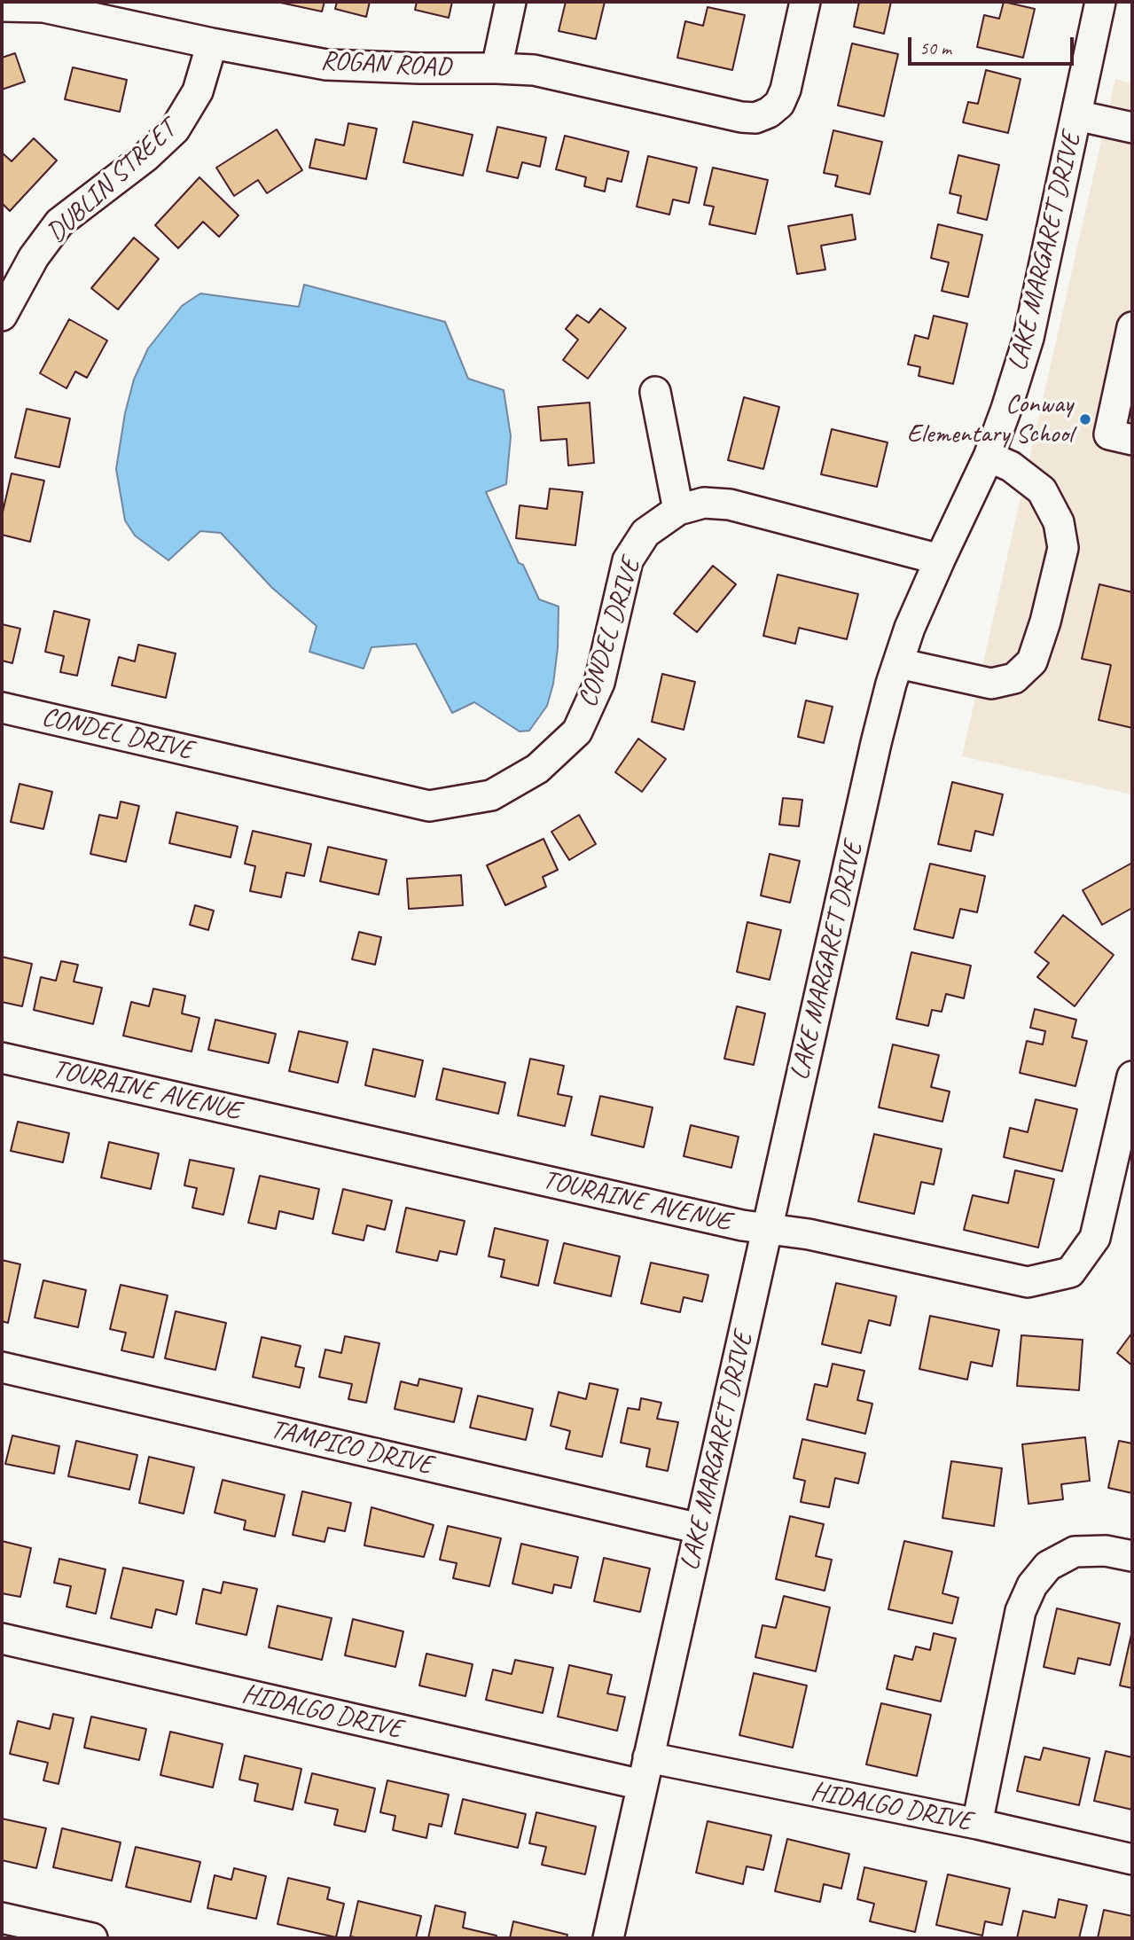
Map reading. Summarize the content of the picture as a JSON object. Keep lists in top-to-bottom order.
{
  "streets": {
    "street": [
      "ROGAN ROAD",
      "DUBLIN STREET",
      "LAKE MARGARET DRIVE",
      "CONDEL DRIVE",
      "TOURAINE AVENUE",
      "TAMPICO DRIVE",
      "HIDALGO DRIVE"
    ]
  },
  "crossings": [
    ["ROGAN ROAD", "DUBLIN STREET"],
    ["LAKE MARGARET DRIVE", "CONDEL DRIVE"],
    ["LAKE MARGARET DRIVE", "TOURAINE AVENUE"],
    ["LAKE MARGARET DRIVE", "TAMPICO DRIVE"],
    ["LAKE MARGARET DRIVE", "HIDALGO DRIVE"]
  ],
  "places": ["Conway Elementary School"],
  "scale_bar": "50 m"
}
